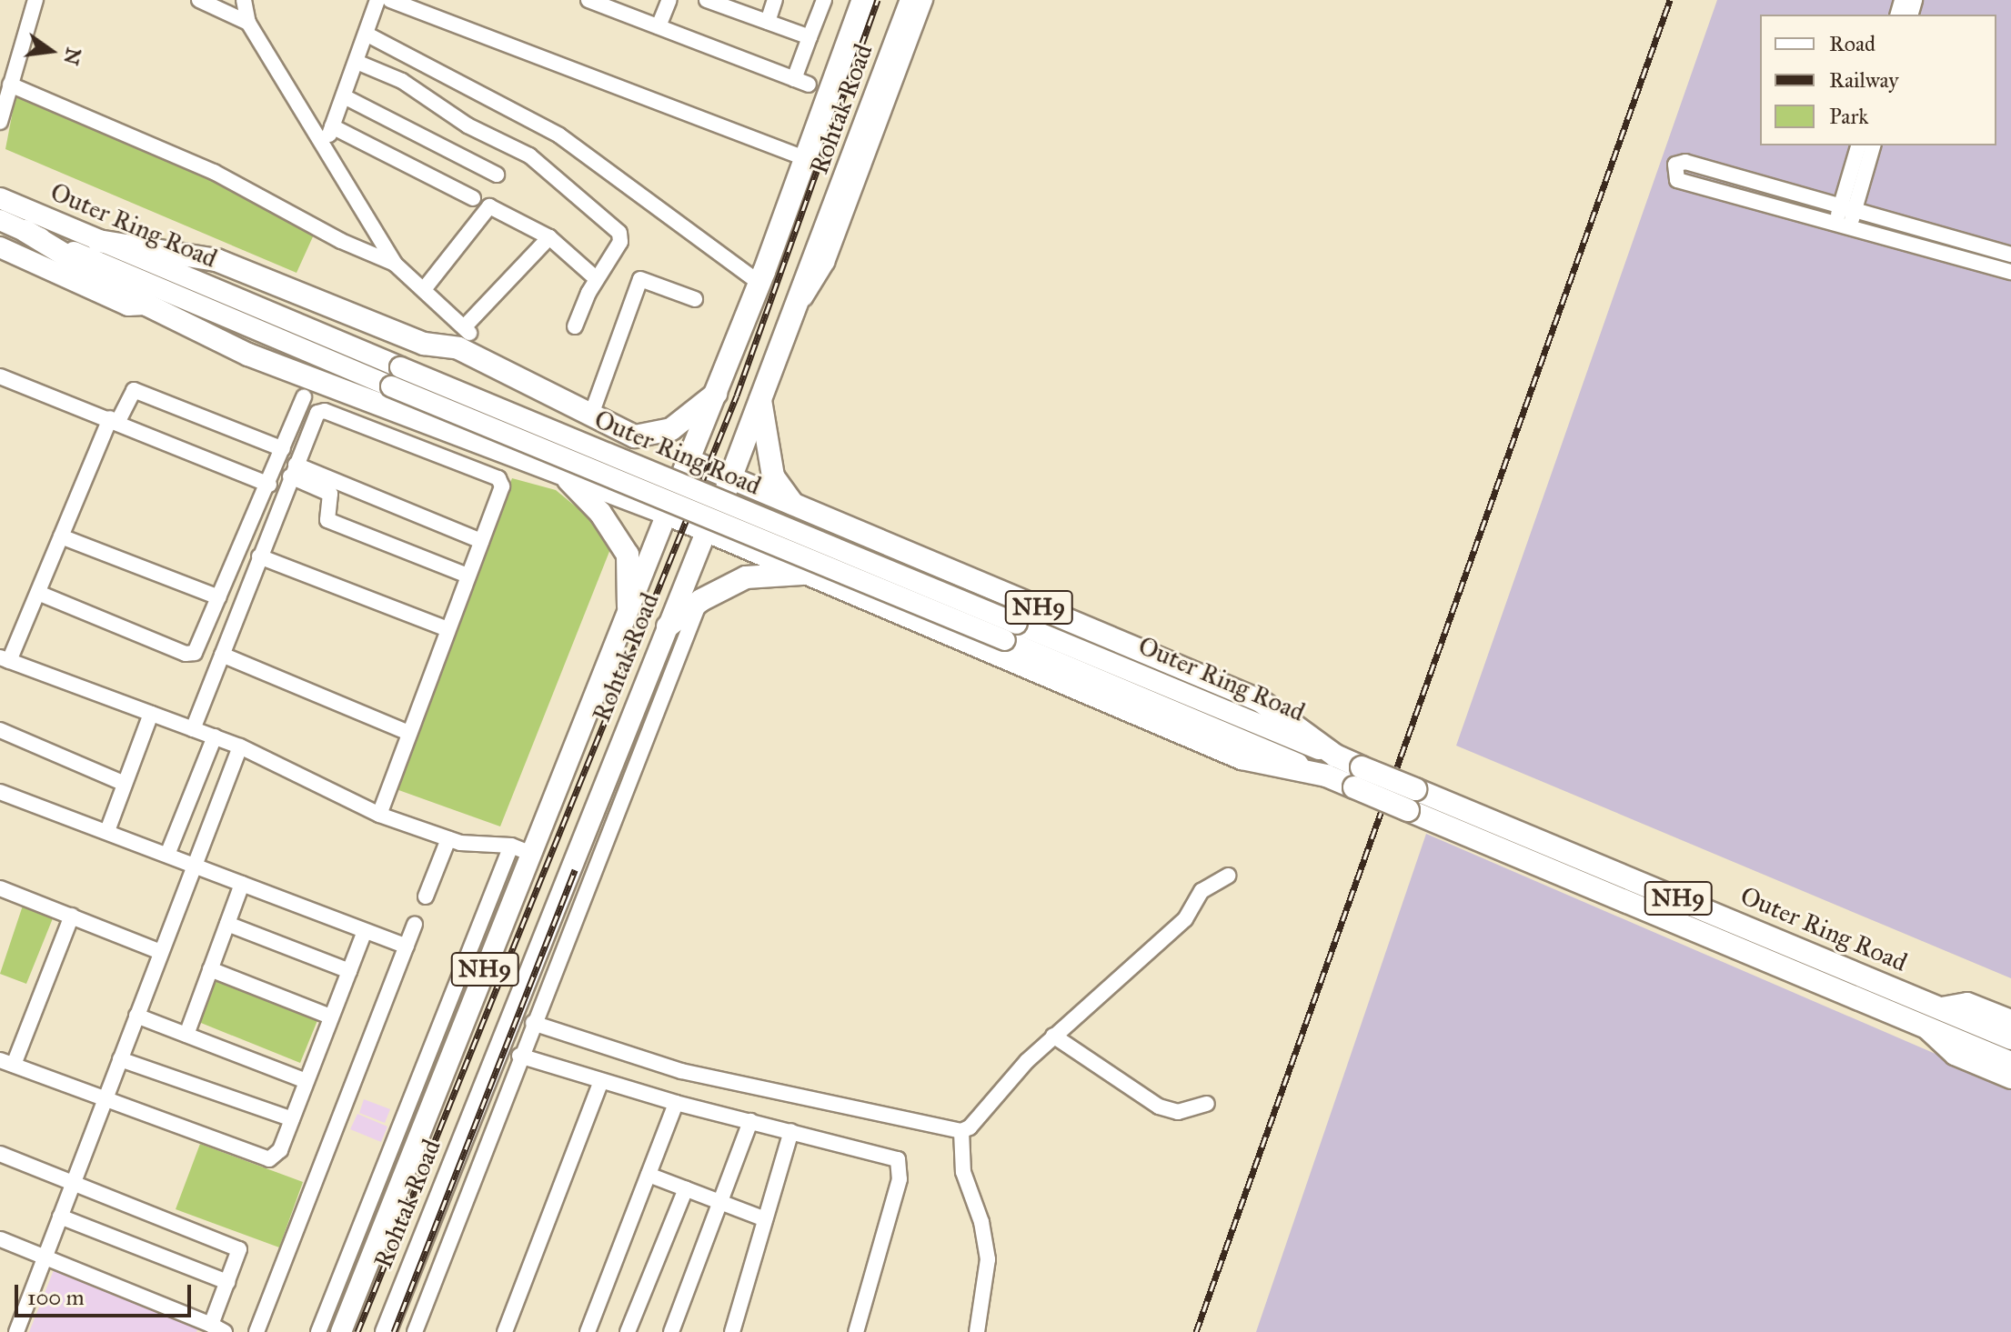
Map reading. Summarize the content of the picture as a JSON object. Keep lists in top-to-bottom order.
{
  "streets": {
    "highway": ["Rohtak Road", "Outer Ring Road", "NH9"]
  },
  "crossings": [
    ["Rohtak Road", "Outer Ring Road"],
    ["Outer Ring Road", "NH9"]
  ],
  "legend": ["Road", "Railway", "Park"],
  "scale_bar": "100 m",
  "north": "right"
}
